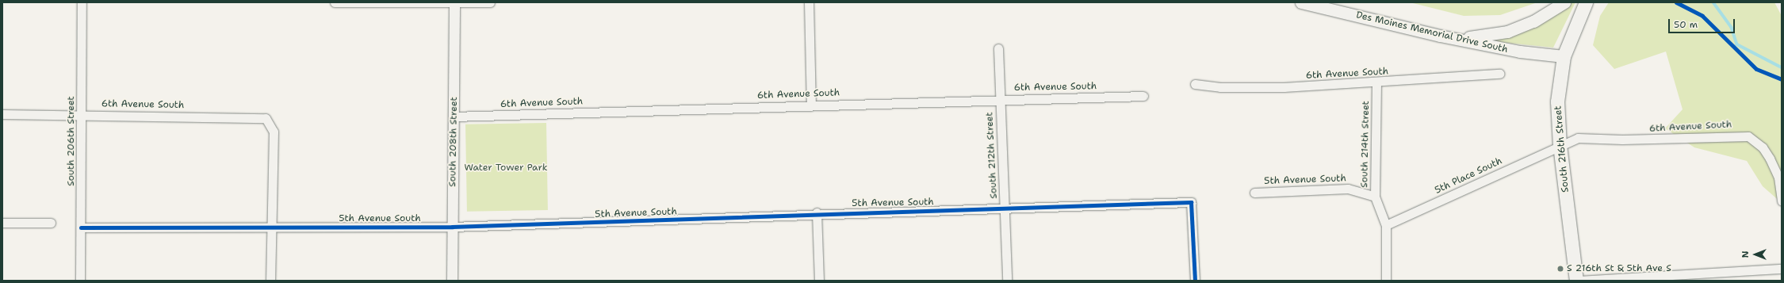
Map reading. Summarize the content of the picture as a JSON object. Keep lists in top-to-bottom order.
{
  "streets": {
    "main road": ["Des Moines Memorial Drive South", "South 216th Street"],
    "street": [
      "6th Avenue South",
      "South 206th Street",
      "South 208th Street",
      "South 214th Street",
      "South 212th Street",
      "5th Place South",
      "5th Avenue South"
    ]
  },
  "crossings": [
    ["Des Moines Memorial Drive South", "South 216th Street"],
    ["6th Avenue South", "South 206th Street"],
    ["6th Avenue South", "South 208th Street"],
    ["6th Avenue South", "South 214th Street"],
    ["6th Avenue South", "South 216th Street"],
    ["6th Avenue South", "South 212th Street"],
    ["6th Avenue South", "5th Place South"],
    ["6th Avenue South", "5th Avenue South"],
    ["South 206th Street", "5th Avenue South"],
    ["South 208th Street", "5th Avenue South"],
    ["South 214th Street", "5th Place South"],
    ["South 214th Street", "5th Avenue South"],
    ["South 216th Street", "5th Place South"],
    ["South 212th Street", "5th Avenue South"]
  ],
  "parks": ["Water Tower Park"],
  "places": ["S 216th St & 5th Ave S"],
  "scale_bar": "50 m",
  "north": "left"
}
